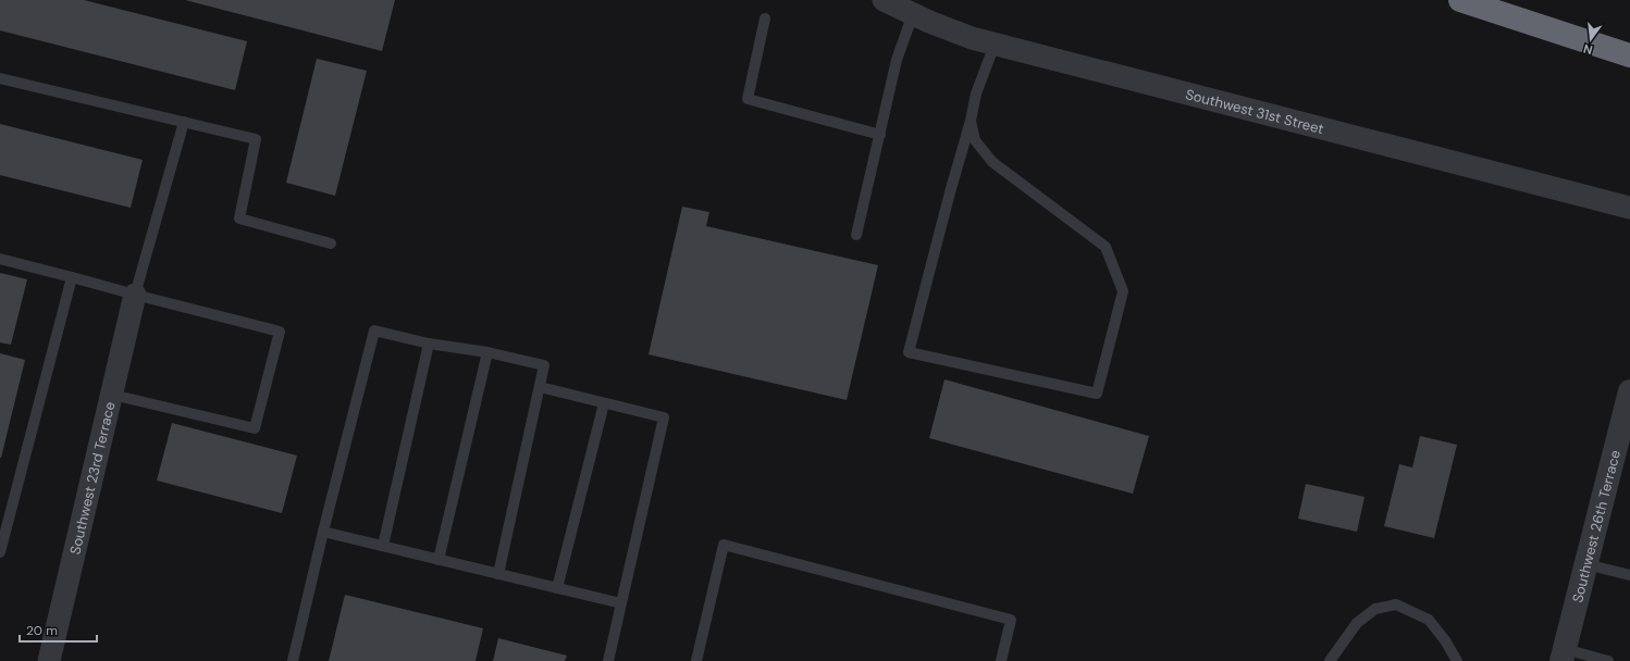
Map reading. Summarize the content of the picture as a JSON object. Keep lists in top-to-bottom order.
{
  "streets": {
    "street": ["Southwest 31st Street", "Southwest 23rd Terrace", "Southwest 26th Terrace"]
  },
  "scale_bar": "20 m",
  "north": "bottom"
}
